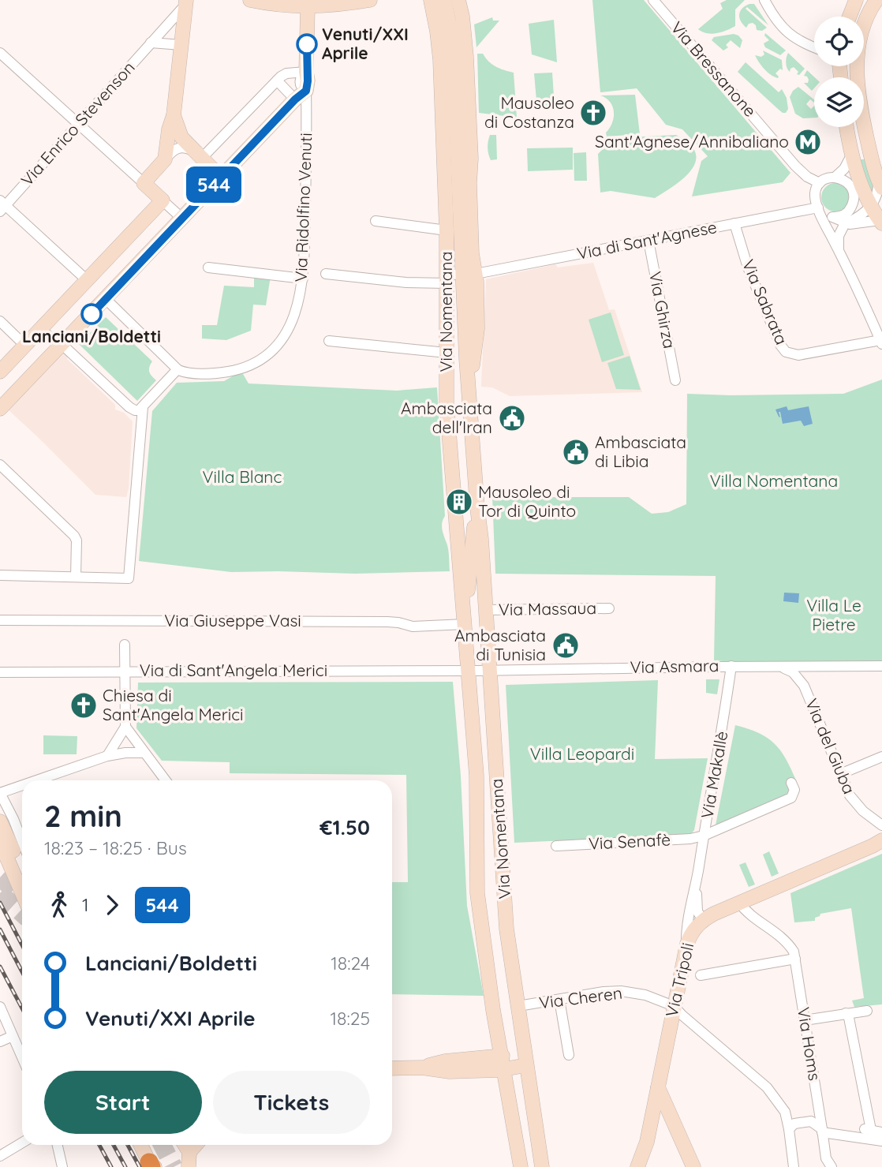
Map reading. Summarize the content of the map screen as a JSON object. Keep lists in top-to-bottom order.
{
  "streets": {
    "street": [
      "Via Bressanone",
      "Via Enrico Stevenson",
      "Via Ridolfino Venuti",
      "Via di Sant'Agnese",
      "Via Sabrata",
      "Via Ghirza",
      "Via Nomentana",
      "Via Massaua",
      "Via Giuseppe Vasi",
      "Via Asmara",
      "Via di Sant'Angela Merici",
      "Via del Giuba",
      "Via Makallè",
      "Via Senafè",
      "Via Tripoli",
      "Via Cheren",
      "Via Homs"
    ]
  },
  "crossings": [
    ["Via Bressanone", "Via di Sant'Agnese"],
    ["Via di Sant'Agnese", "Via Sabrata"],
    ["Via di Sant'Agnese", "Via Ghirza"],
    ["Via di Sant'Agnese", "Via Nomentana"],
    ["Via Nomentana", "Via Massaua"],
    ["Via Nomentana", "Via Giuseppe Vasi"],
    ["Via Nomentana", "Via Asmara"],
    ["Via Nomentana", "Via di Sant'Angela Merici"],
    ["Via Nomentana", "Via Cheren"],
    ["Via Asmara", "Via di Sant'Angela Merici"],
    ["Via Asmara", "Via del Giuba"],
    ["Via Asmara", "Via Makallè"],
    ["Via Makallè", "Via Senafè"],
    ["Via Makallè", "Via Tripoli"],
    ["Via Tripoli", "Via Cheren"]
  ],
  "parks": [
    "Villa Blanc",
    "Villa Nomentana",
    "Villa Le Pietre",
    "Villa Leopardi"
  ],
  "places": {
    "other": ["Venuti/XXI Aprile", "Lanciani/Boldetti"],
    "church": ["Mausoleo di Costanza", "Chiesa di Sant'Angela Merici"],
    "metro station": ["Sant'Agnese/Annibaliano"],
    "public building": ["Ambasciata dell'Iran", "Ambasciata di Libia", "Ambasciata di Tunisia"],
    "building": ["Mausoleo di Tor di Quinto"]
  },
  "lines": ["bus line 544"],
  "page": {
    "on_map": "544",
    "heading": ["2 min", "18:23 – 18:25 · Bus", "€1.50"],
    "legs": ["1", "544"],
    "list": [
      {
        "name": "Lanciani/Boldetti",
        "value": "18:24"
      },
      {
        "name": "Venuti/XXI Aprile",
        "value": "18:25"
      }
    ],
    "buttons": ["Start", "Tickets"]
  }
}
